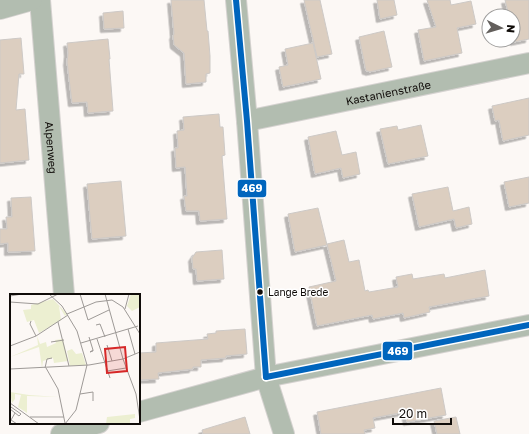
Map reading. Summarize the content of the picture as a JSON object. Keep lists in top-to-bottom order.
{
  "streets": {
    "street": ["Kastanienstraße", "Alpenweg"]
  },
  "places": ["Lange Brede"],
  "lines": ["transit line 469"],
  "scale_bar": "20 m",
  "north": "right"
}
